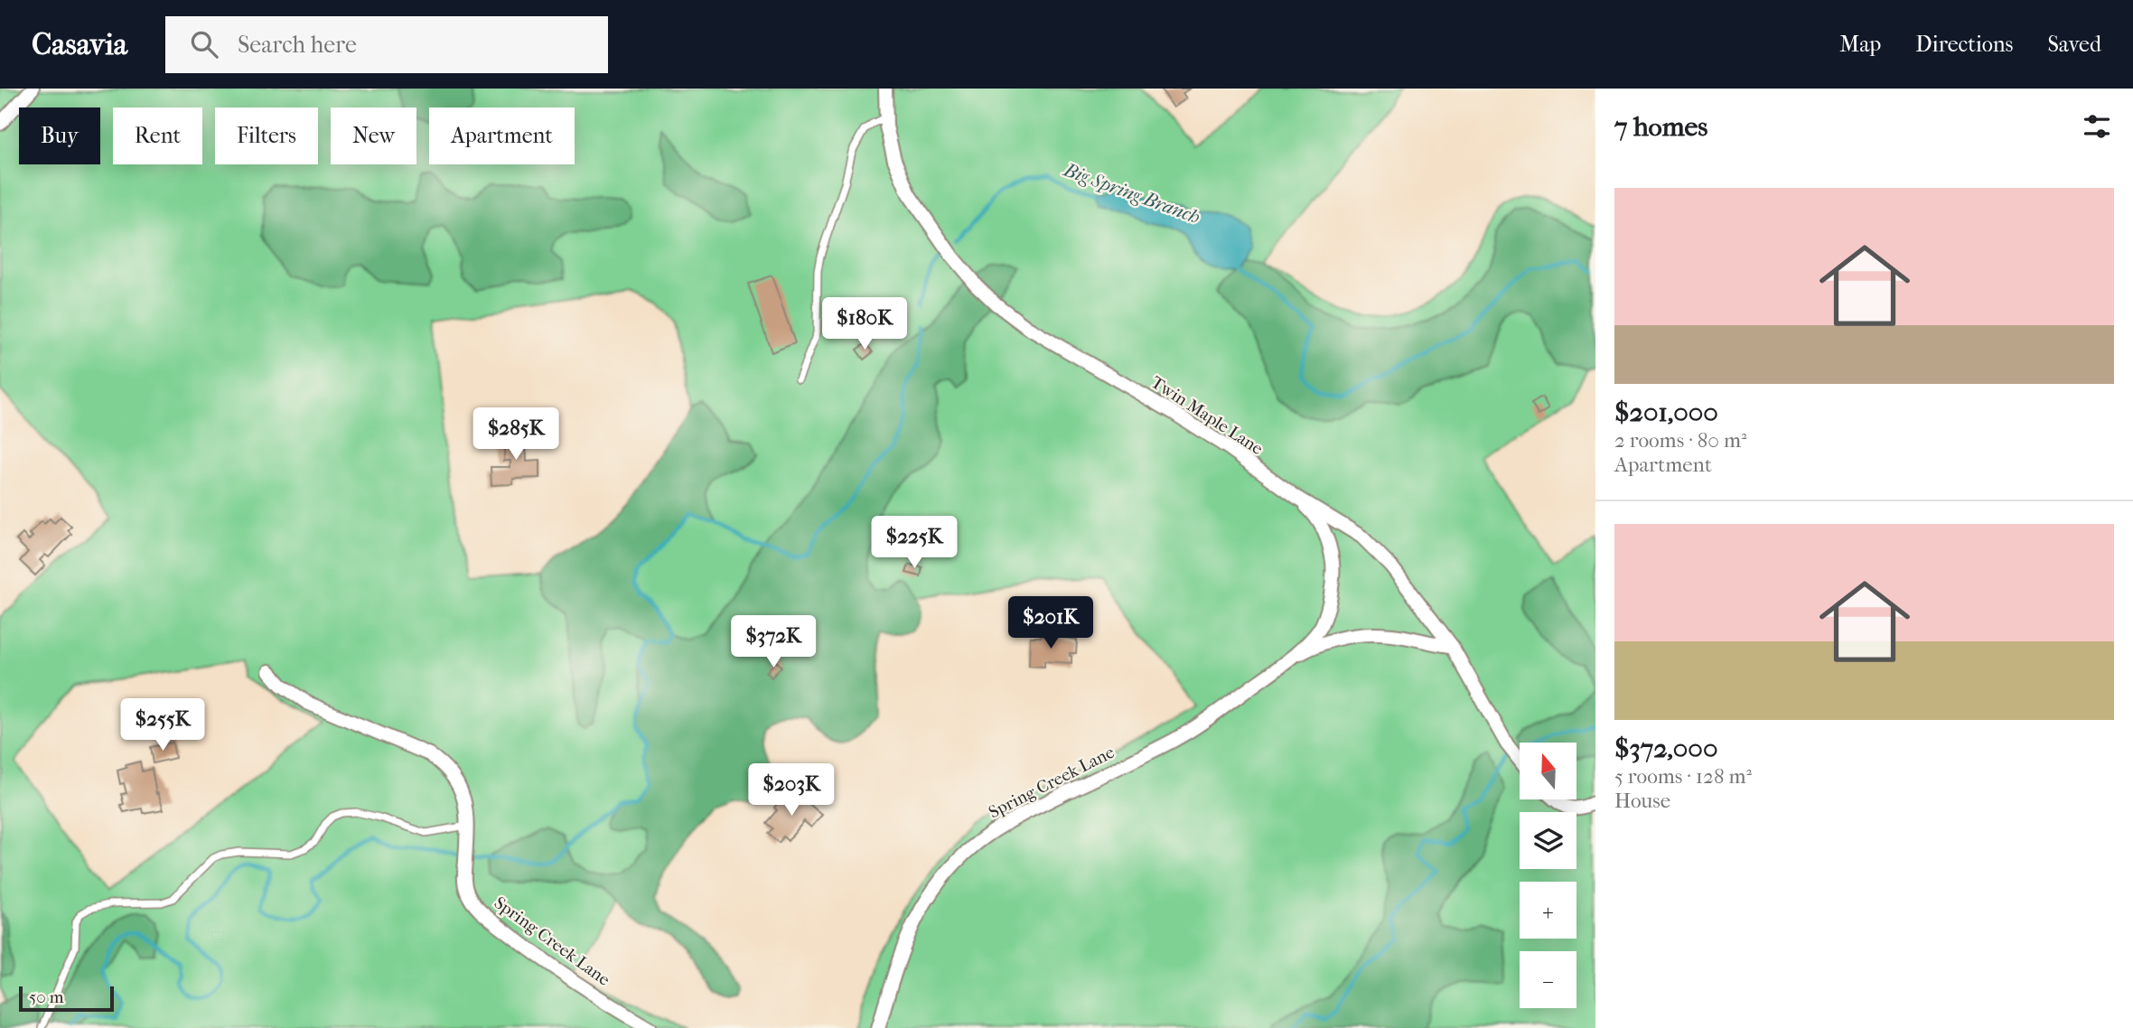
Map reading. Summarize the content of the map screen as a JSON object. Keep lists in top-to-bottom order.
{
  "streets": {
    "street": ["Twin Maple Lane", "Spring Creek Lane"]
  },
  "crossings": [
    ["Twin Maple Lane", "Spring Creek Lane"]
  ],
  "water": ["Big Spring Branch"],
  "scale_bar": "50 m",
  "north": "top",
  "page": {
    "header": "Casavia",
    "search": "Search here",
    "nav": ["Map", "Directions", "Saved"],
    "heading": "7 homes",
    "chip": [
      "Buy",
      "Rent",
      "Filters",
      "New",
      "Apartment"
    ],
    "list": [
      {
        "name": "$201,000",
        "note": "2 rooms · 80 m² · Apartment"
      },
      {
        "name": "$372,000",
        "note": "5 rooms · 128 m² · House"
      }
    ],
    "price": [
      "$180K",
      "$285K",
      "$225K",
      "$201K",
      "$372K",
      "$255K",
      "$203K"
    ],
    "map_buttons": ["+", "−"],
    "scale": "50 m"
  }
}
